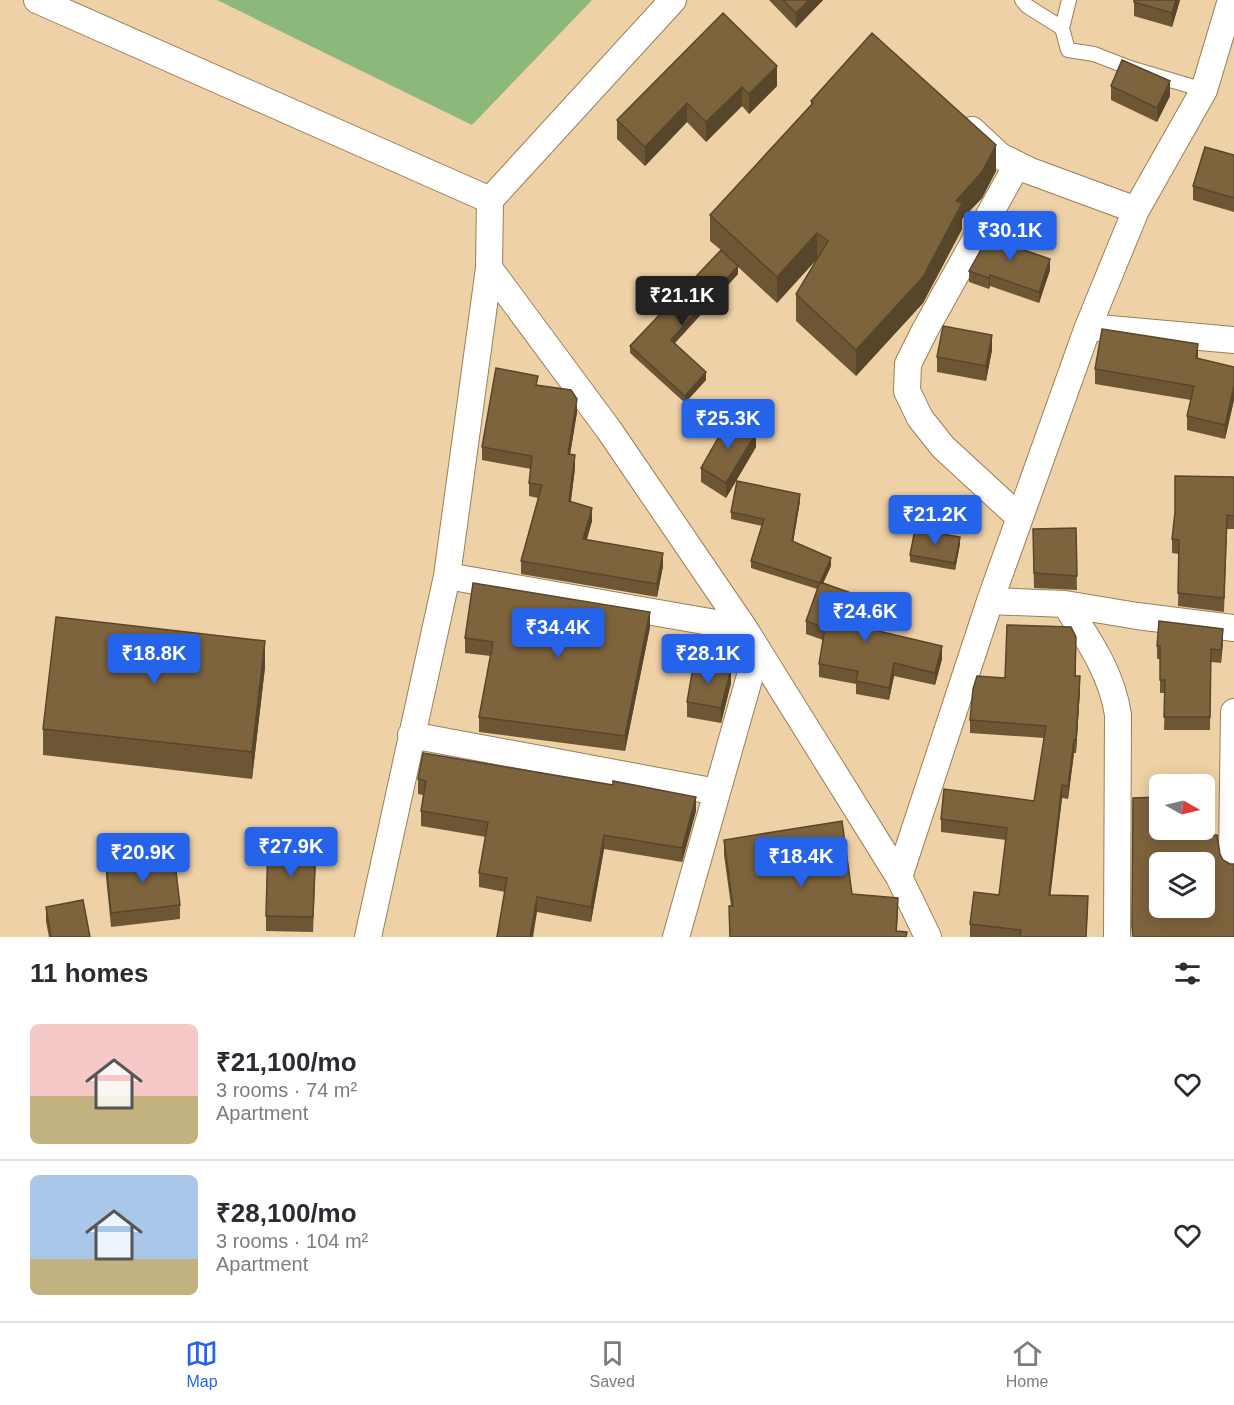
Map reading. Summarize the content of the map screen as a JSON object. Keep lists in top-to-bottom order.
{
  "north": "right",
  "page": {
    "price": [
      "₹30.1K",
      "₹21.1K",
      "₹25.3K",
      "₹21.2K",
      "₹24.6K",
      "₹34.4K",
      "₹18.8K",
      "₹28.1K",
      "₹27.9K",
      "₹20.9K",
      "₹18.4K"
    ],
    "heading": "11 homes",
    "list": [
      {
        "name": "₹21,100/mo",
        "note": "3 rooms · 74 m² · Apartment"
      },
      {
        "name": "₹28,100/mo",
        "note": "3 rooms · 104 m² · Apartment"
      }
    ],
    "tabs": ["Map", "Saved", "Home"]
  }
}
